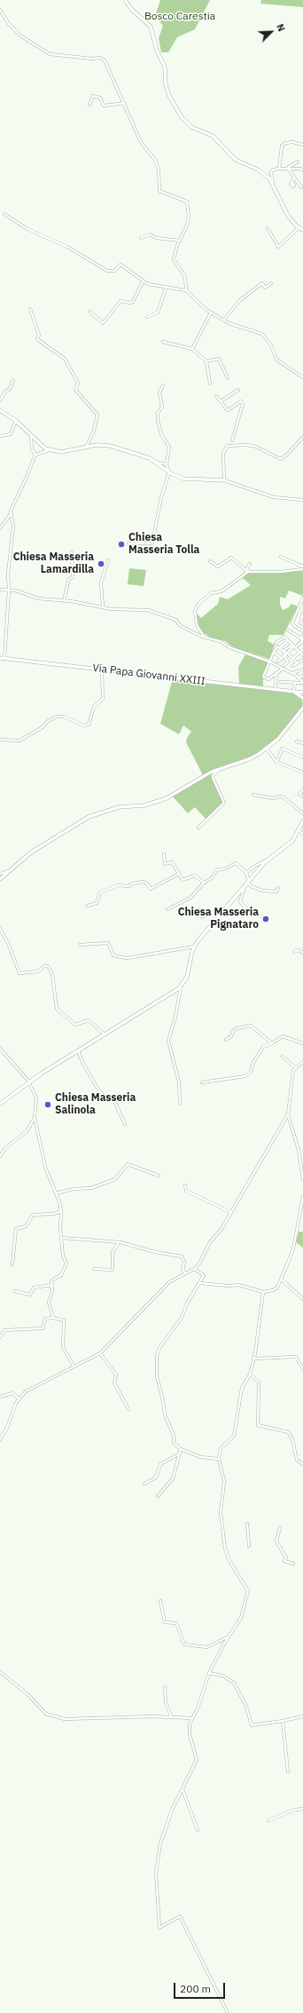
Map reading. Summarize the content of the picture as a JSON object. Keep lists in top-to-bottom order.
{
  "streets": {
    "main road": ["Via Papa Giovanni XXIII"]
  },
  "parks": ["Bosco Carestia"],
  "places": [
    "Chiesa Masseria Tolla",
    "Chiesa Masseria Lamardilla",
    "Chiesa Masseria Pignataro",
    "Chiesa Masseria Salinola"
  ],
  "scale_bar": "200 m",
  "north": "top right"
}
